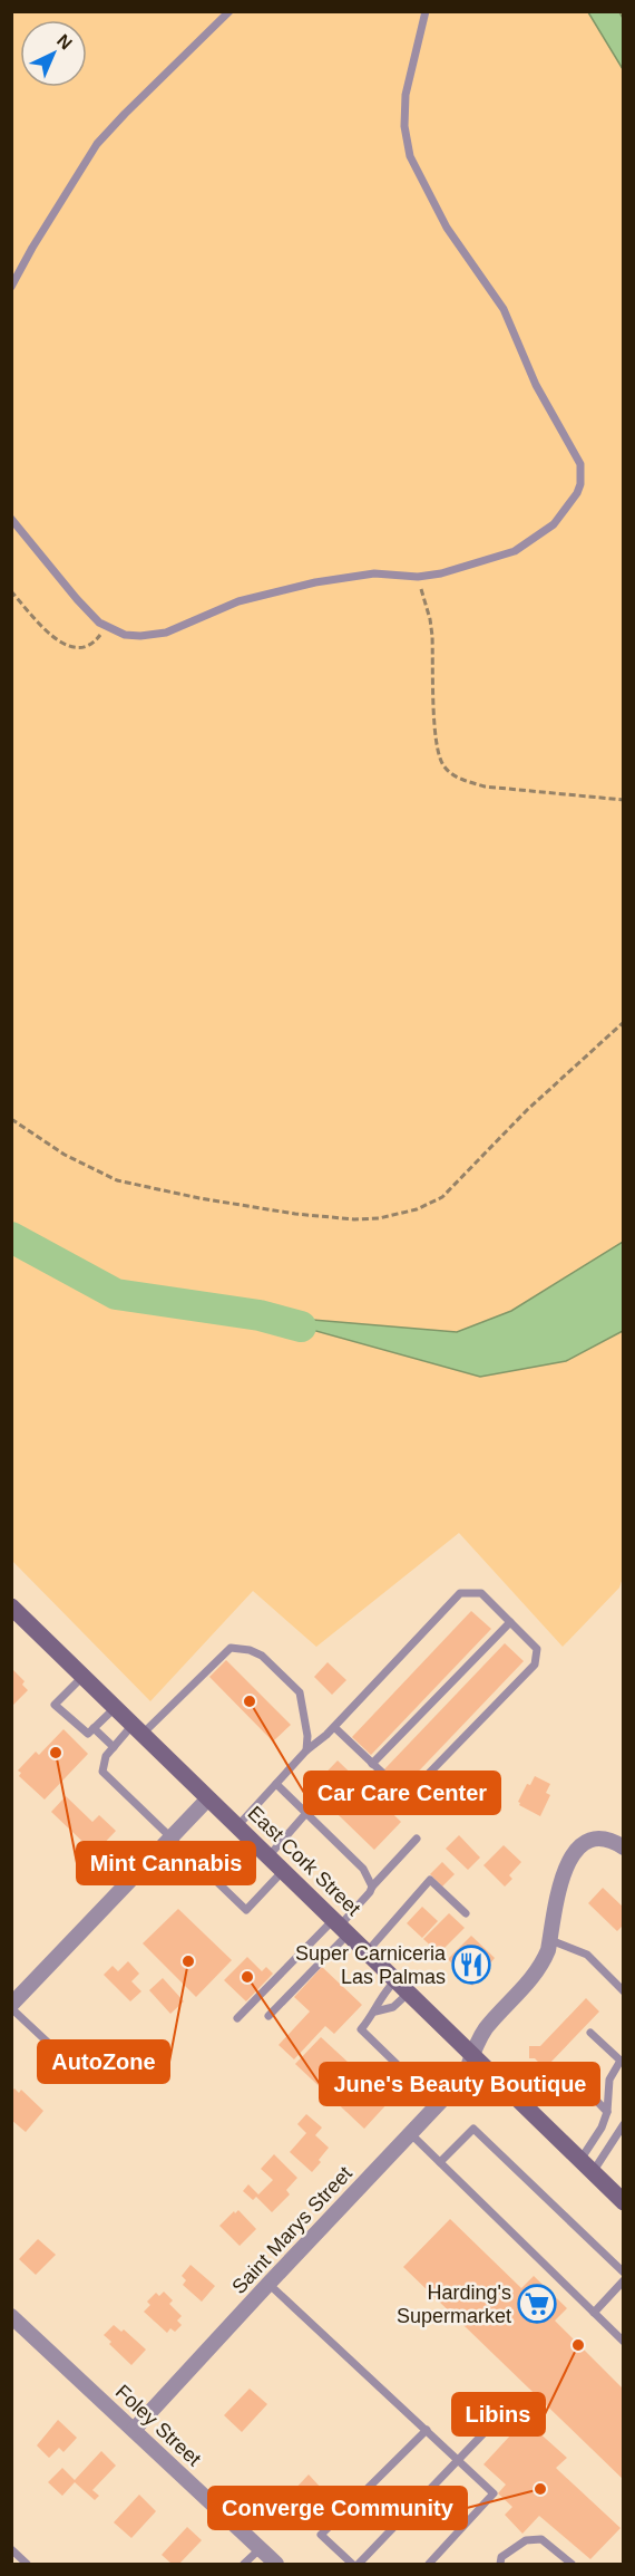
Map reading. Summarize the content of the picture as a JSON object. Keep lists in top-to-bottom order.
{
  "streets": {
    "street": ["East Cork Street", "Saint Marys Street", "Foley Street"]
  },
  "crossings": [
    ["East Cork Street", "Saint Marys Street"],
    ["Saint Marys Street", "Foley Street"]
  ],
  "places": {
    "other": [
      "Car Care Center",
      "Mint Cannabis",
      "AutoZone",
      "June's Beauty Boutique",
      "Libins",
      "Converge Community"
    ],
    "restaurant": ["Super Carniceria Las Palmas"],
    "supermarket": ["Harding's Supermarket"]
  },
  "north": "top right"
}
